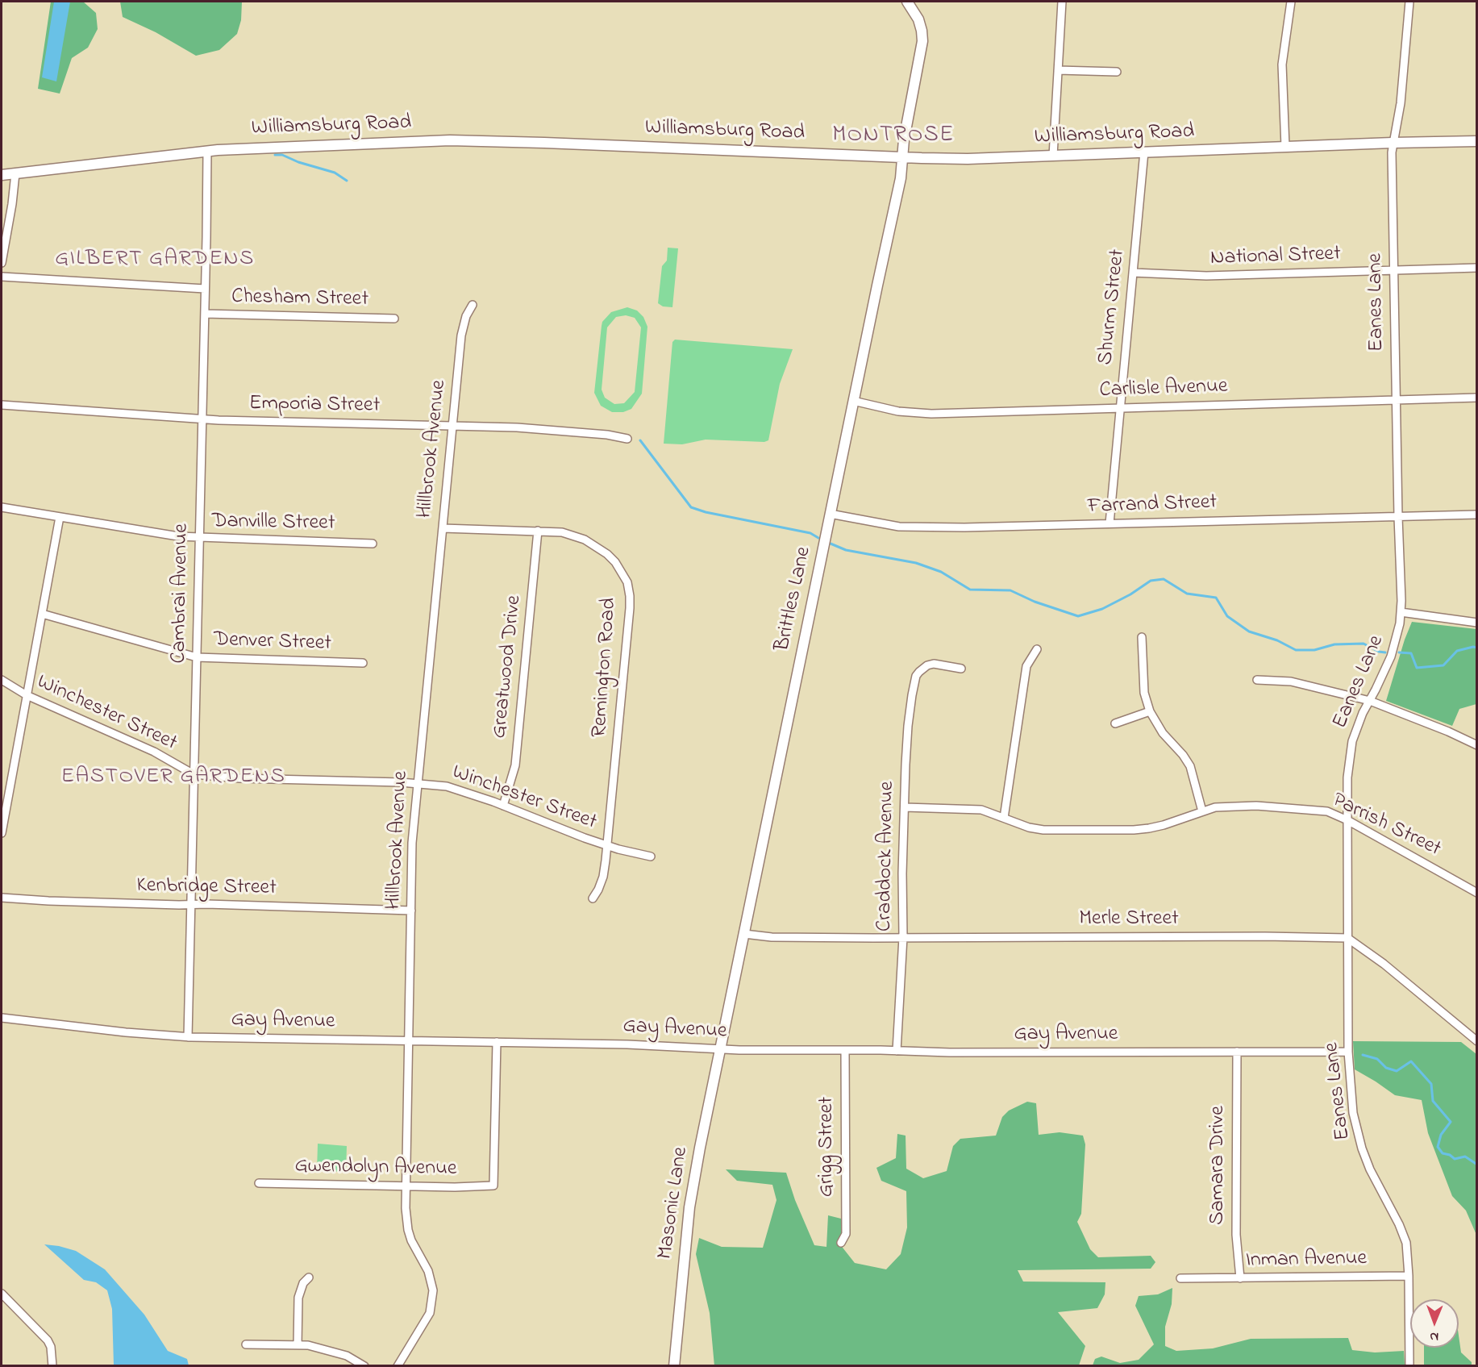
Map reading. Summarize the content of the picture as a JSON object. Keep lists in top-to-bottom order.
{
  "streets": {
    "main road": ["Williamsburg Road", "Brittles Lane", "Masonic Lane"],
    "street": [
      "National Street",
      "Chesham Street",
      "Eanes Lane",
      "Shurm Street",
      "Carlisle Avenue",
      "Emporia Street",
      "Hillbrook Avenue",
      "Farrand Street",
      "Danville Street",
      "Cambrai Avenue",
      "Denver Street",
      "Greatwood Drive",
      "Remington Road",
      "Winchester Street",
      "Parrish Street",
      "Craddock Avenue",
      "Kenbridge Street",
      "Merle Street",
      "Gay Avenue",
      "Grigg Street",
      "Samara Drive",
      "Gwendolyn Avenue",
      "Inman Avenue"
    ]
  },
  "crossings": [
    ["Williamsburg Road", "Eanes Lane"],
    ["Williamsburg Road", "Shurm Street"],
    ["Williamsburg Road", "Cambrai Avenue"],
    ["Williamsburg Road", "Brittles Lane"],
    ["National Street", "Eanes Lane"],
    ["National Street", "Shurm Street"],
    ["Chesham Street", "Cambrai Avenue"],
    ["Eanes Lane", "Carlisle Avenue"],
    ["Eanes Lane", "Farrand Street"],
    ["Eanes Lane", "Parrish Street"],
    ["Eanes Lane", "Merle Street"],
    ["Eanes Lane", "Gay Avenue"],
    ["Eanes Lane", "Inman Avenue"],
    ["Shurm Street", "Carlisle Avenue"],
    ["Shurm Street", "Farrand Street"],
    ["Carlisle Avenue", "Brittles Lane"],
    ["Emporia Street", "Hillbrook Avenue"],
    ["Emporia Street", "Cambrai Avenue"],
    ["Hillbrook Avenue", "Remington Road"],
    ["Hillbrook Avenue", "Winchester Street"],
    ["Hillbrook Avenue", "Kenbridge Street"],
    ["Hillbrook Avenue", "Gay Avenue"],
    ["Hillbrook Avenue", "Gwendolyn Avenue"],
    ["Farrand Street", "Brittles Lane"],
    ["Danville Street", "Cambrai Avenue"],
    ["Cambrai Avenue", "Denver Street"],
    ["Cambrai Avenue", "Winchester Street"],
    ["Cambrai Avenue", "Kenbridge Street"],
    ["Cambrai Avenue", "Gay Avenue"],
    ["Brittles Lane", "Merle Street"],
    ["Brittles Lane", "Gay Avenue"],
    ["Brittles Lane", "Masonic Lane"],
    ["Greatwood Drive", "Remington Road"],
    ["Greatwood Drive", "Winchester Street"],
    ["Remington Road", "Winchester Street"],
    ["Parrish Street", "Craddock Avenue"],
    ["Craddock Avenue", "Merle Street"],
    ["Craddock Avenue", "Gay Avenue"],
    ["Gay Avenue", "Grigg Street"],
    ["Gay Avenue", "Samara Drive"],
    ["Gay Avenue", "Gwendolyn Avenue"],
    ["Gay Avenue", "Masonic Lane"],
    ["Samara Drive", "Inman Avenue"]
  ],
  "districts": ["MONTROSE", "GILBERT GARDENS", "EASTOVER GARDENS"],
  "north": "bottom"
}
